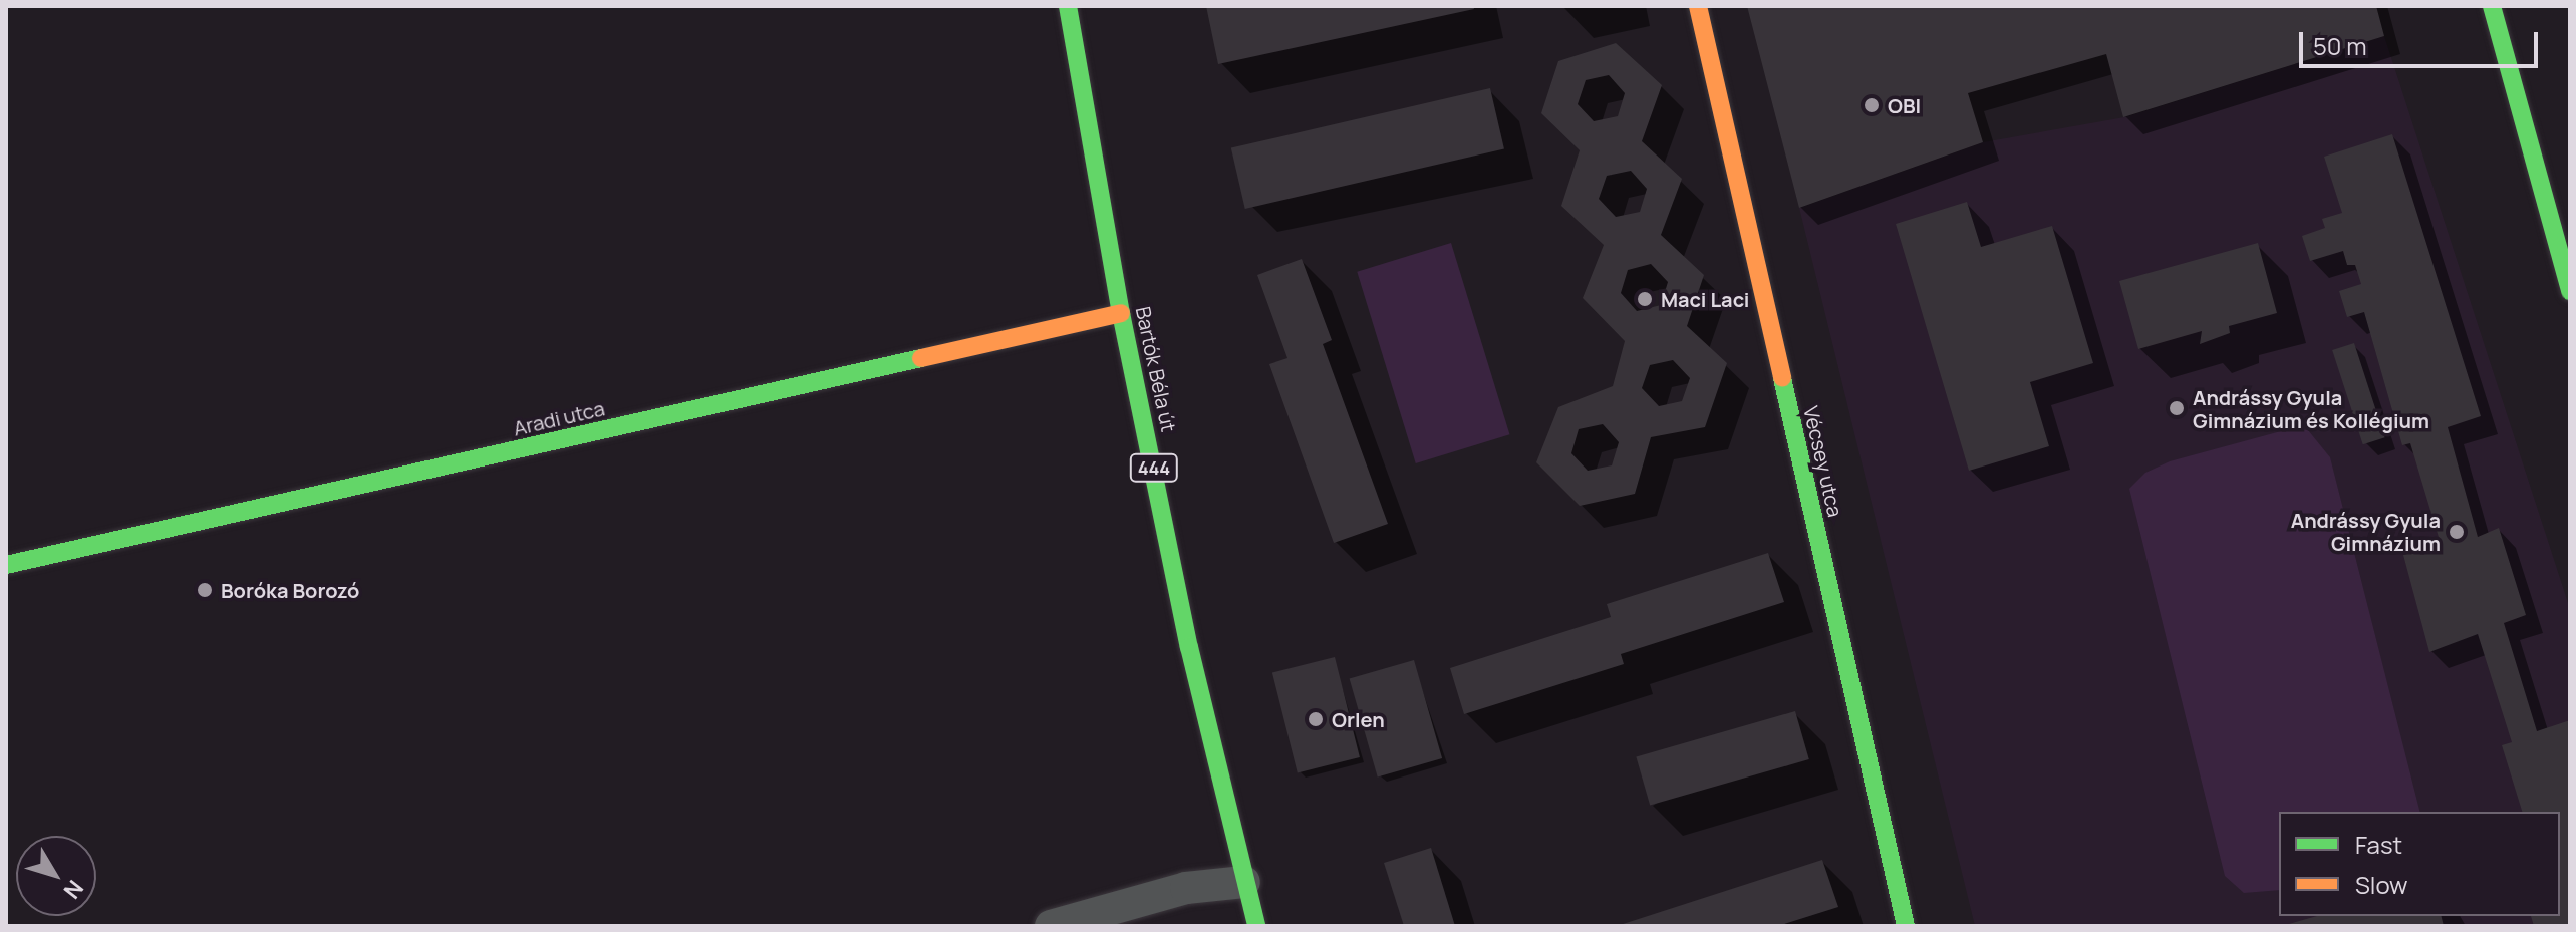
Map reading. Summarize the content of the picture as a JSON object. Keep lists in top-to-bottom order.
{
  "streets": {
    "street": [
      "Bartók Béla út",
      "Aradi utca",
      "Vécsey utca",
      "444"
    ]
  },
  "crossings": [
    ["Bartók Béla út", "Aradi utca"]
  ],
  "places": [
    "OBI",
    "Maci Laci",
    "Andrássy Gyula Gimnázium és Kollégium",
    "Andrássy Gyula Gimnázium",
    "Boróka Borozó",
    "Orlen"
  ],
  "legend": ["Fast", "Slow"],
  "scale_bar": "50 m",
  "north": "bottom right"
}
